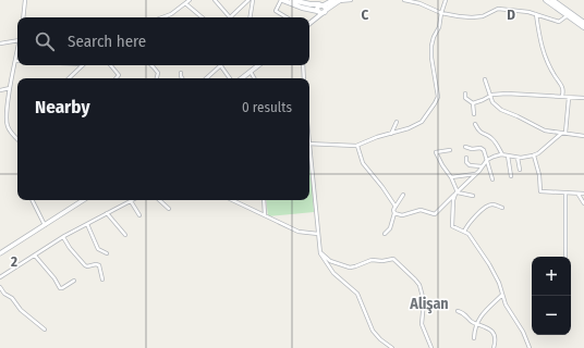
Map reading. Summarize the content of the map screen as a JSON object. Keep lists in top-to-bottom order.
{
  "districts": ["Alişan"],
  "page": {
    "search": "Search here",
    "heading": ["Nearby", "0 results"],
    "map_buttons": ["+", "−"]
  },
  "grid": {
    "columns": ["C", "D"],
    "rows": ["2"]
  }
}
